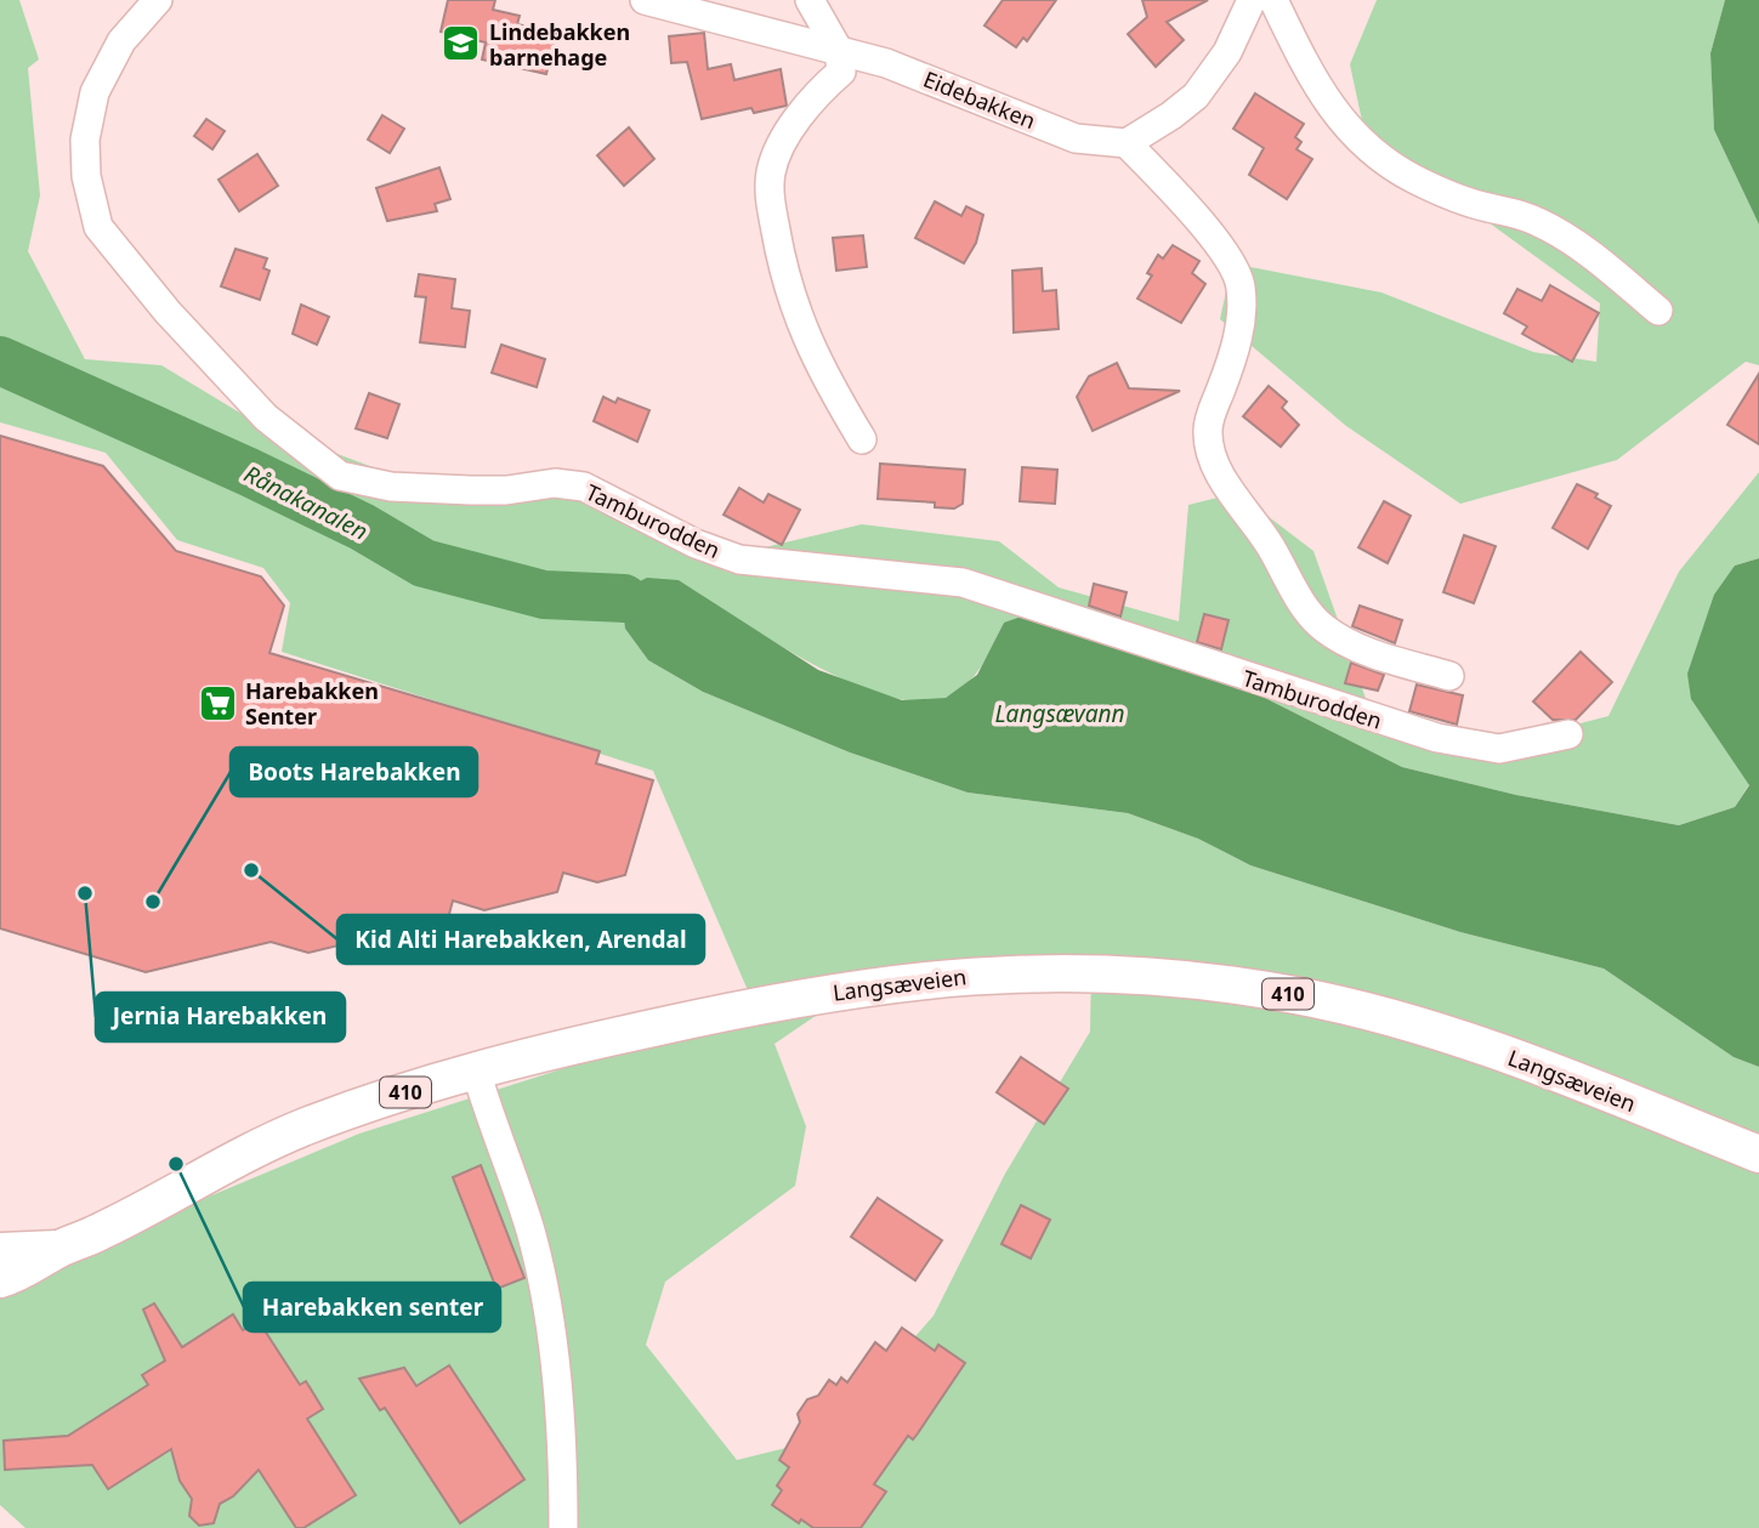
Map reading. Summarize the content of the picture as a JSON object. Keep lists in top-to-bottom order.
{
  "streets": {
    "main road": ["Langsæveien", "410"],
    "street": ["Eidebakken", "Tamburodden"]
  },
  "water": ["Rånakanalen", "Langsævann"],
  "places": {
    "school or university": ["Lindebakken barnehage"],
    "supermarket": ["Harebakken Senter"],
    "other": [
      "Kid Alti Harebakken, Arendal",
      "Jernia Harebakken",
      "Boots Harebakken",
      "Harebakken senter"
    ]
  }
}
